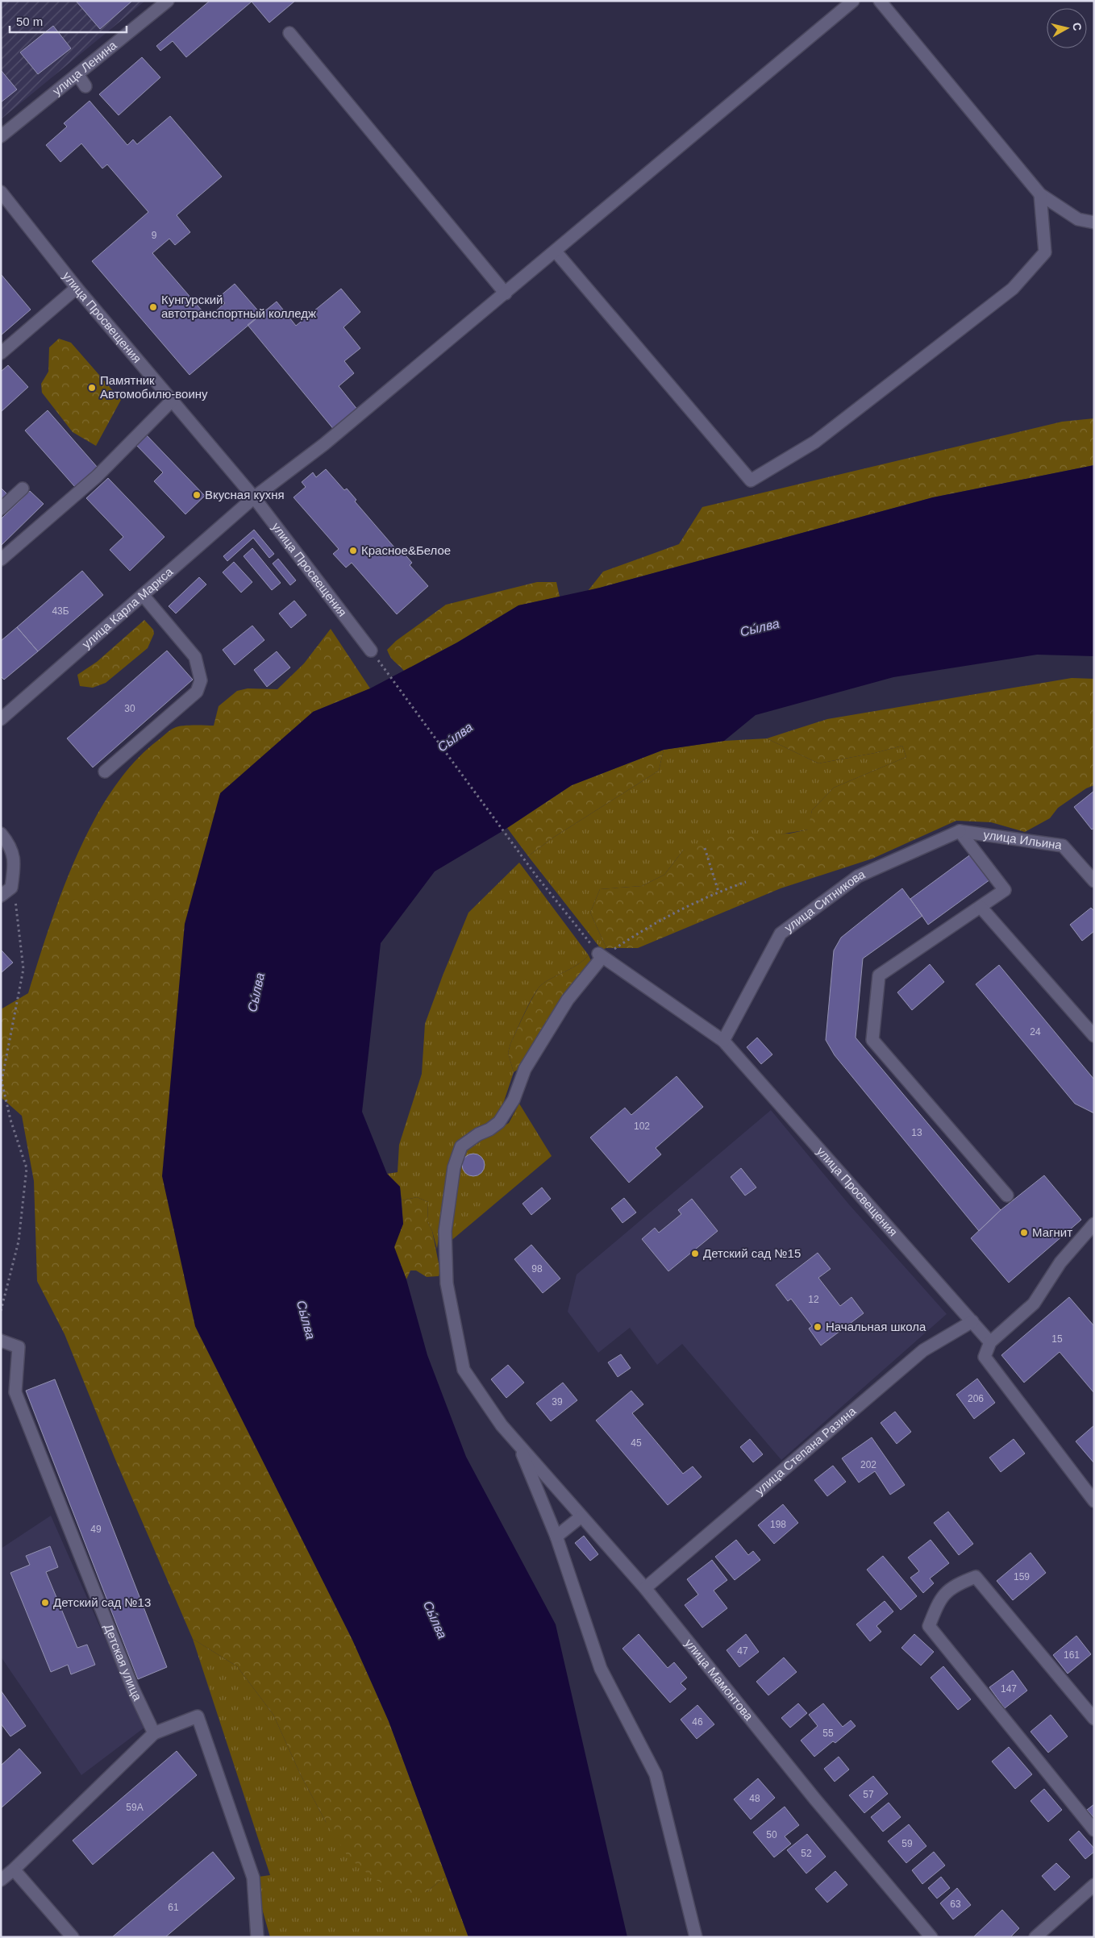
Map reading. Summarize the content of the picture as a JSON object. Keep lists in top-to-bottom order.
{
  "streets": {
    "street": [
      "улица Ленина",
      "улица Просвещения",
      "улица Карла Маркса",
      "улица Ильина",
      "улица Ситникова",
      "улица Степана Разина",
      "Детская улица",
      "улица Мамонтова"
    ]
  },
  "crossings": [
    ["улица Просвещения", "улица Карла Маркса"],
    ["улица Просвещения", "улица Ситникова"],
    ["улица Просвещения", "улица Степана Разина"],
    ["улица Просвещения", "улица Мамонтова"],
    ["улица Ильина", "улица Ситникова"],
    ["улица Степана Разина", "улица Мамонтова"]
  ],
  "water": ["Сы́лва"],
  "places": [
    "Кунгурский автотранспортный колледж",
    "Памятник Автомобилю-воину",
    "Вкусная кухня",
    "Красное&Белое",
    "Магнит",
    "Детский сад №15",
    "Начальная школа",
    "Детский сад №13"
  ],
  "house_numbers": [
    "9",
    "43Б",
    "30",
    "24",
    "102",
    "13",
    "98",
    "12",
    "15",
    "206",
    "39",
    "45",
    "202",
    "198",
    "49",
    "159",
    "47",
    "161",
    "147",
    "46",
    "55",
    "57",
    "48",
    "59А",
    "50",
    "59",
    "52",
    "63",
    "61"
  ],
  "scale_bar": "50 m",
  "north": "right"
}
